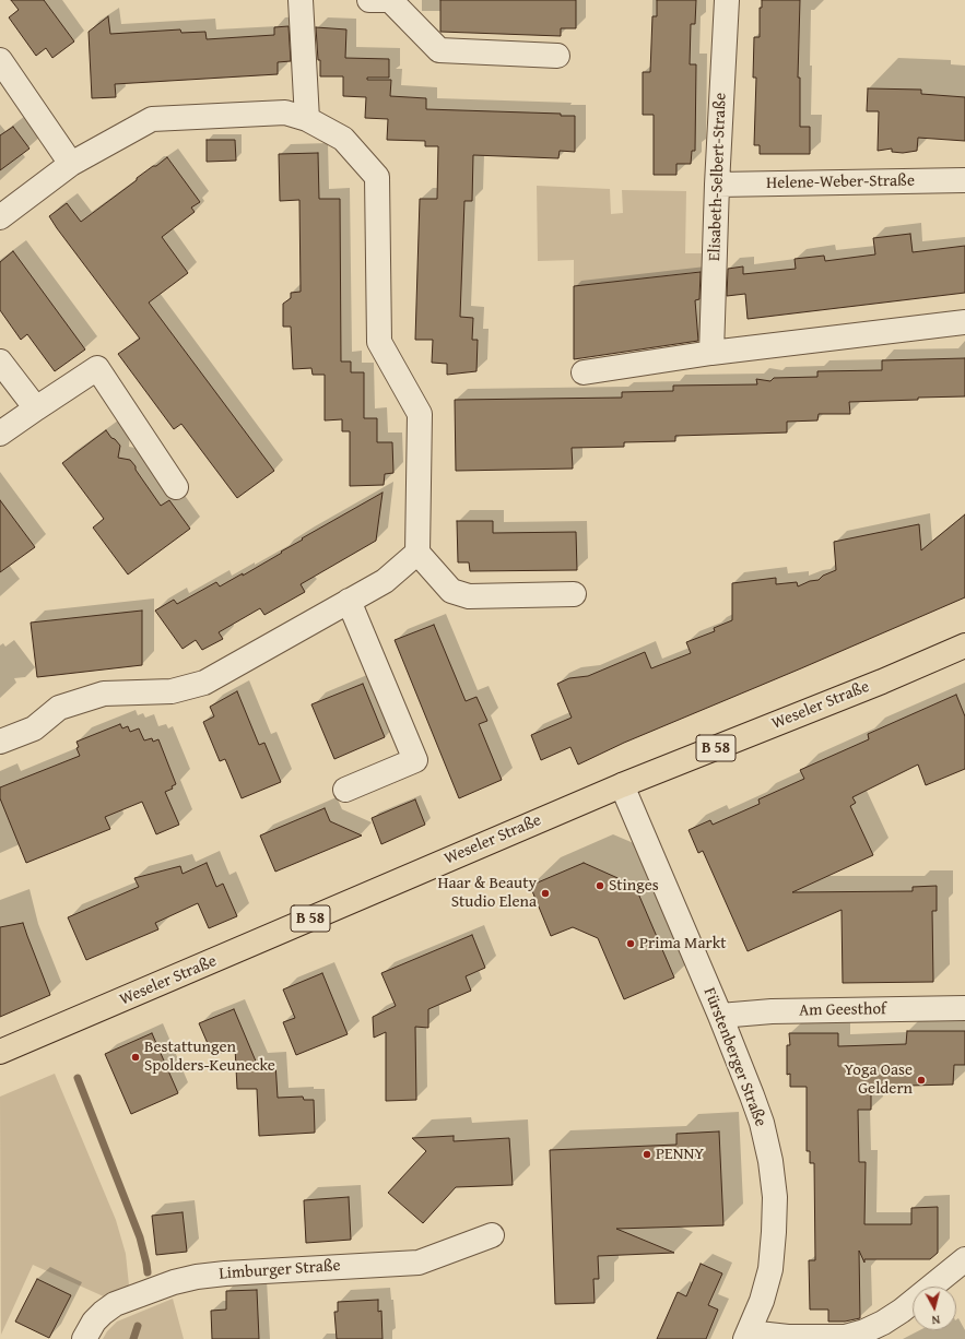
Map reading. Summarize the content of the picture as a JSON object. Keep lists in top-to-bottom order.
{
  "streets": {
    "main road": ["Weseler Straße", "B 58"],
    "street": [
      "Elisabeth-Selbert-Straße",
      "Helene-Weber-Straße",
      "Am Geesthof",
      "Fürstenberger Straße",
      "Limburger Straße"
    ]
  },
  "crossings": [
    ["Elisabeth-Selbert-Straße", "Helene-Weber-Straße"],
    ["Weseler Straße", "Fürstenberger Straße"],
    ["Am Geesthof", "Fürstenberger Straße"]
  ],
  "places": [
    "Stinges",
    "Haar & Beauty Studio Elena",
    "Prima Markt",
    "Bestattungen Spolders-Keunecke",
    "Yoga Oase Geldern",
    "PENNY"
  ],
  "north": "bottom"
}
